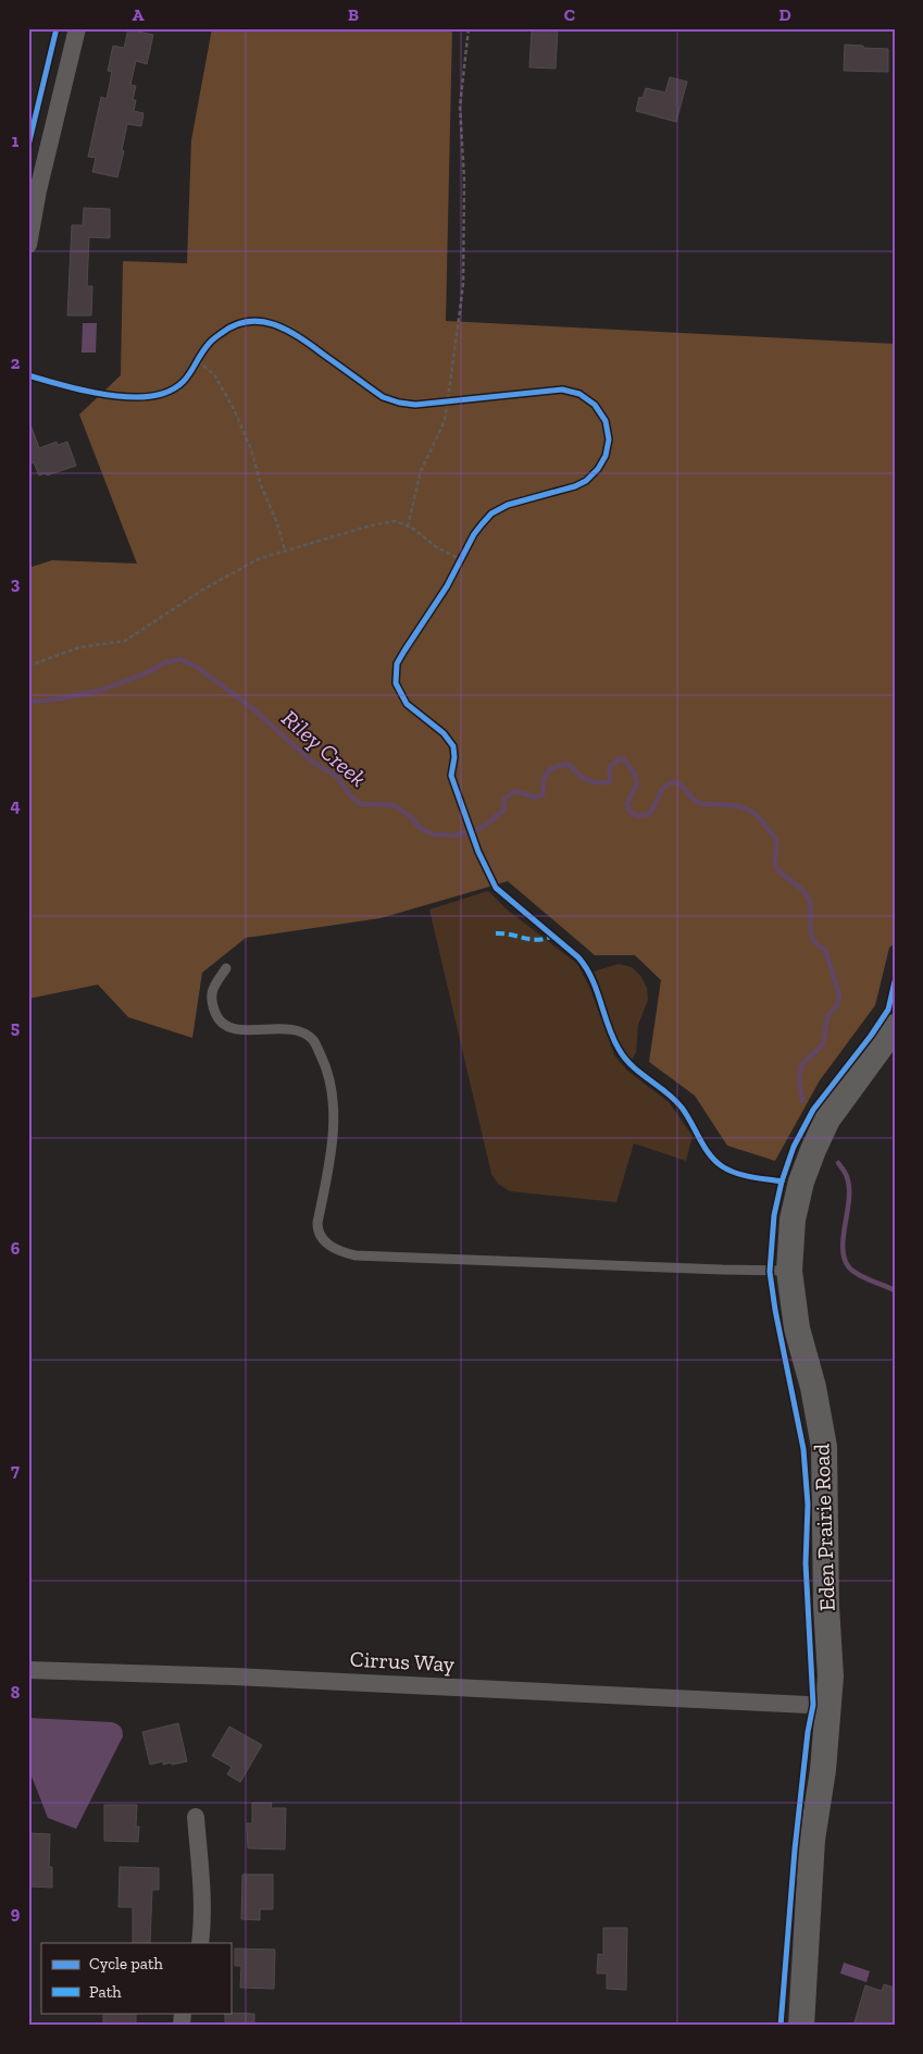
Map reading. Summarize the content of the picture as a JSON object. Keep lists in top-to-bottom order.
{
  "streets": {
    "street": ["Eden Prairie Road", "Cirrus Way"]
  },
  "crossings": [
    ["Eden Prairie Road", "Cirrus Way"]
  ],
  "water": ["Riley Creek"],
  "legend": ["Cycle path", "Path"],
  "grid": {
    "columns": [
      "A",
      "B",
      "C",
      "D"
    ],
    "rows": [
      "1",
      "2",
      "3",
      "4",
      "5",
      "6",
      "7",
      "8",
      "9"
    ]
  }
}
